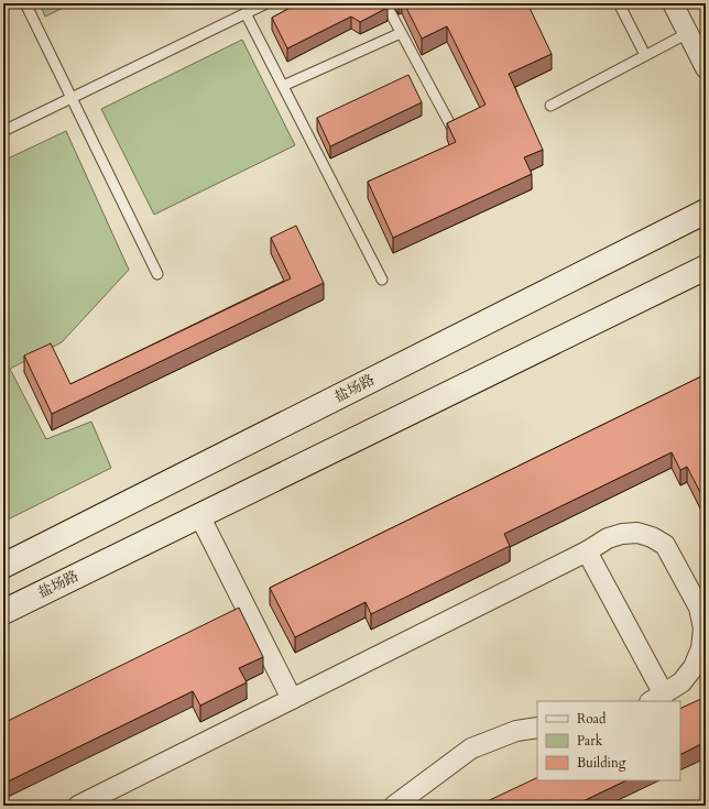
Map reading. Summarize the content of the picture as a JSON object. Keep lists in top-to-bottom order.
{
  "streets": {
    "main road": ["盐场路"]
  },
  "legend": ["Road", "Park", "Building"]
}
